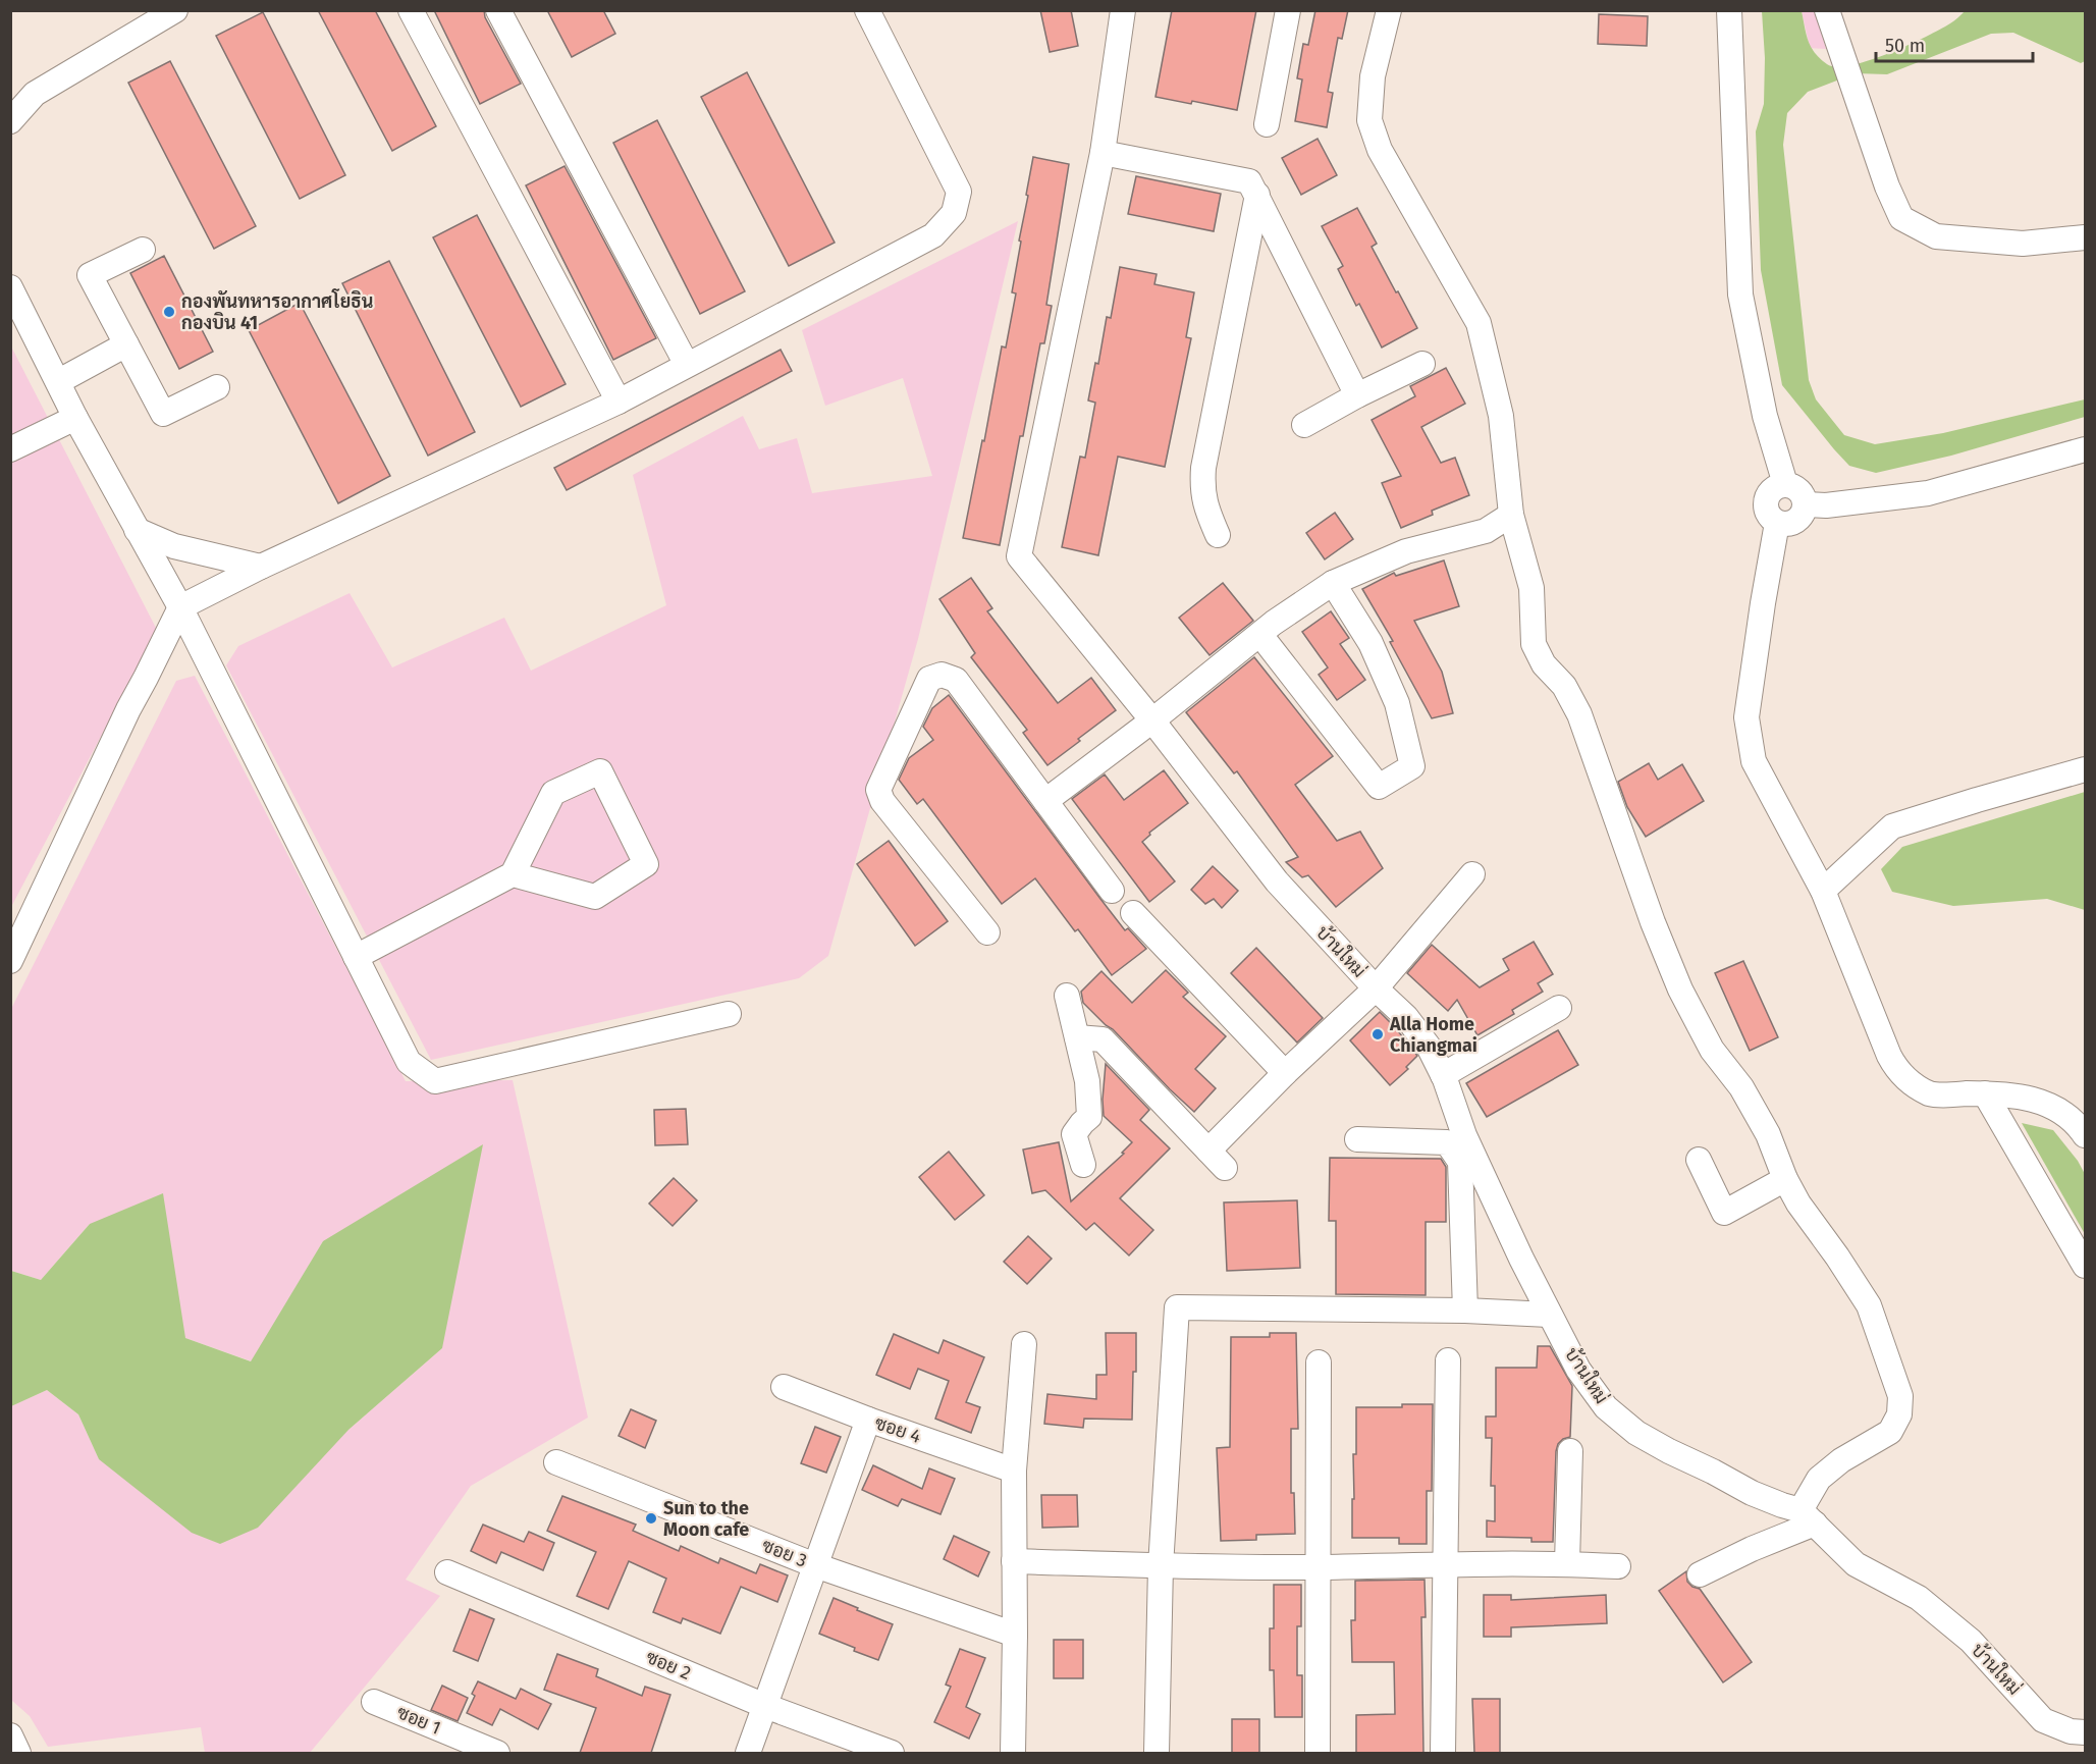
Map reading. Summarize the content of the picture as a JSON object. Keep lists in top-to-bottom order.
{
  "streets": {
    "street": [
      "บ้านใหม่",
      "ซอย 4",
      "ซอย 3",
      "ซอย 2",
      "ซอย 1"
    ]
  },
  "places": ["กองพันทหารอากาศโยธิน กองบิน 41", "Alla Home Chiangmai", "Sun to the Moon cafe"],
  "scale_bar": "50 m"
}
